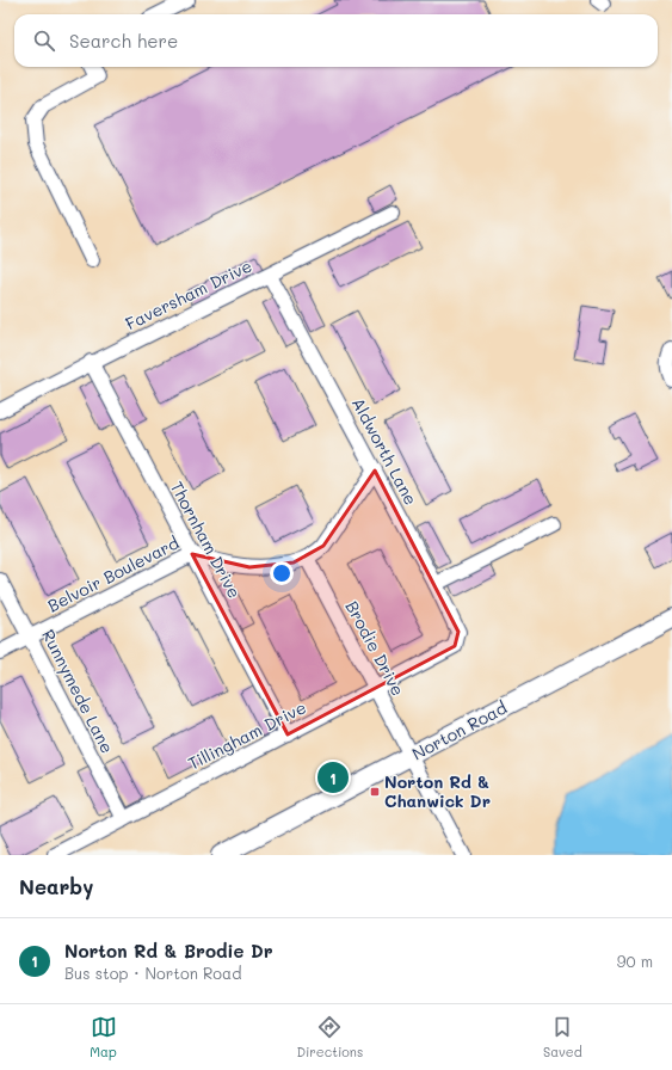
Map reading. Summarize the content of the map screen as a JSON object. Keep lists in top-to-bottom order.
{
  "streets": {
    "main road": ["Norton Road"],
    "street": [
      "Faversham Drive",
      "Aldworth Lane",
      "Thornham Drive",
      "Belvoir Boulevard",
      "Brodie Drive",
      "Runnymede Lane",
      "Tillingham Drive"
    ]
  },
  "crossings": [
    ["Faversham Drive", "Aldworth Lane"],
    ["Faversham Drive", "Thornham Drive"],
    ["Aldworth Lane", "Belvoir Boulevard"],
    ["Aldworth Lane", "Tillingham Drive"],
    ["Thornham Drive", "Belvoir Boulevard"],
    ["Thornham Drive", "Tillingham Drive"],
    ["Belvoir Boulevard", "Brodie Drive"],
    ["Belvoir Boulevard", "Runnymede Lane"],
    ["Brodie Drive", "Norton Road"],
    ["Brodie Drive", "Tillingham Drive"],
    ["Runnymede Lane", "Tillingham Drive"]
  ],
  "places": {
    "transit": ["Norton Rd & Chanwick Dr"]
  },
  "page": {
    "search": "Search here",
    "pins": "1",
    "heading": "Nearby",
    "list": [
      {
        "mark": "1",
        "name": "Norton Rd & Brodie Dr",
        "note": "Bus stop · Norton Road",
        "value": "90 m"
      }
    ],
    "nav": ["Map", "Directions", "Saved"]
  }
}
